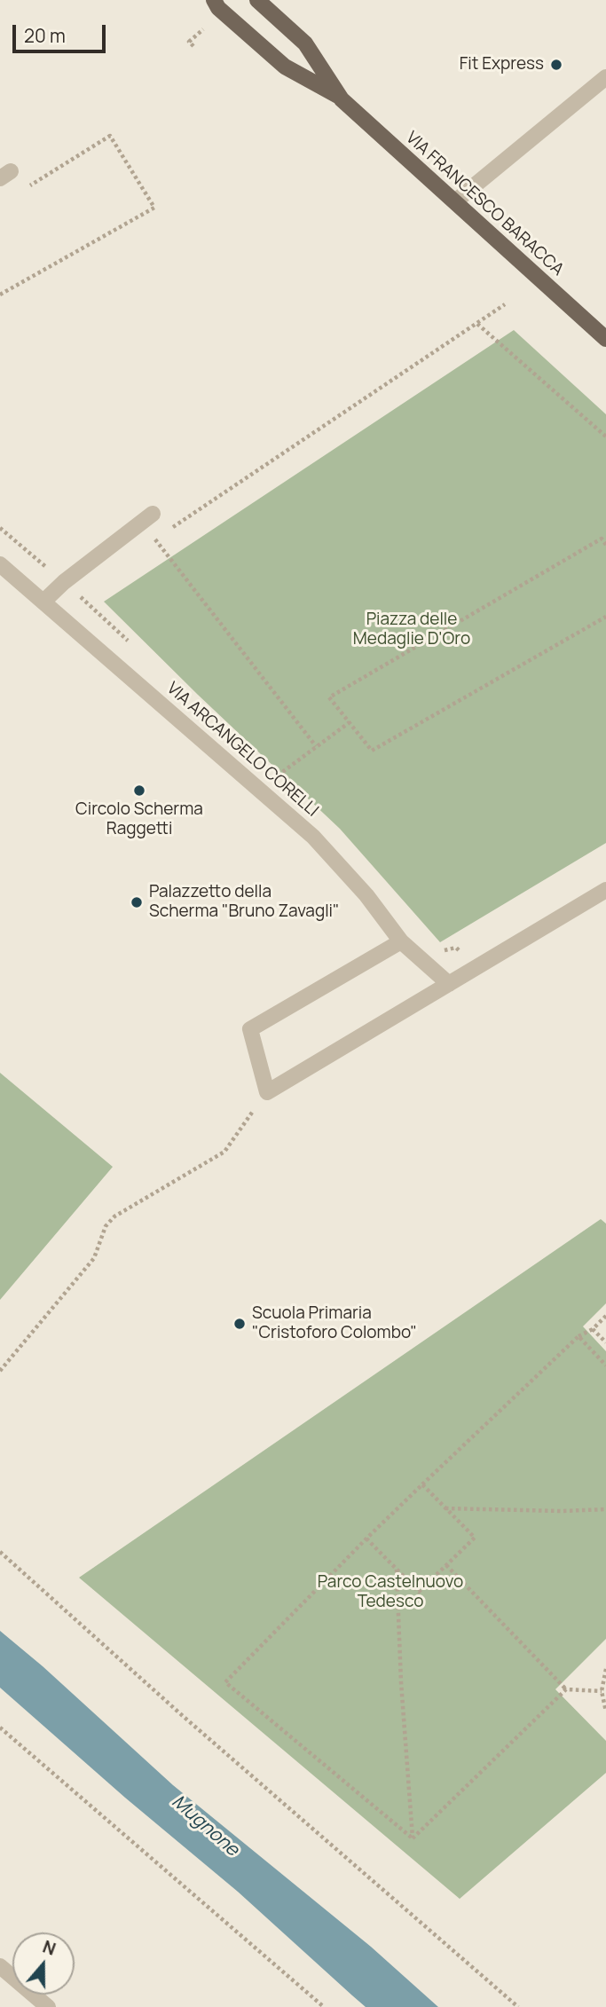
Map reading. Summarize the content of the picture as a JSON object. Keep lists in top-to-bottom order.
{
  "streets": {
    "main road": ["VIA FRANCESCO BARACCA"],
    "street": ["VIA ARCANGELO CORELLI"]
  },
  "water": ["Mugnone"],
  "parks": ["Piazza delle Medaglie D'Oro", "Parco Castelnuovo Tedesco"],
  "places": [
    "Fit Express",
    "Circolo Scherma Raggetti",
    "Palazzetto della Scherma \"Bruno Zavagli\"",
    "Scuola Primaria \"Cristoforo Colombo\""
  ],
  "scale_bar": "20 m",
  "north": "top"
}
